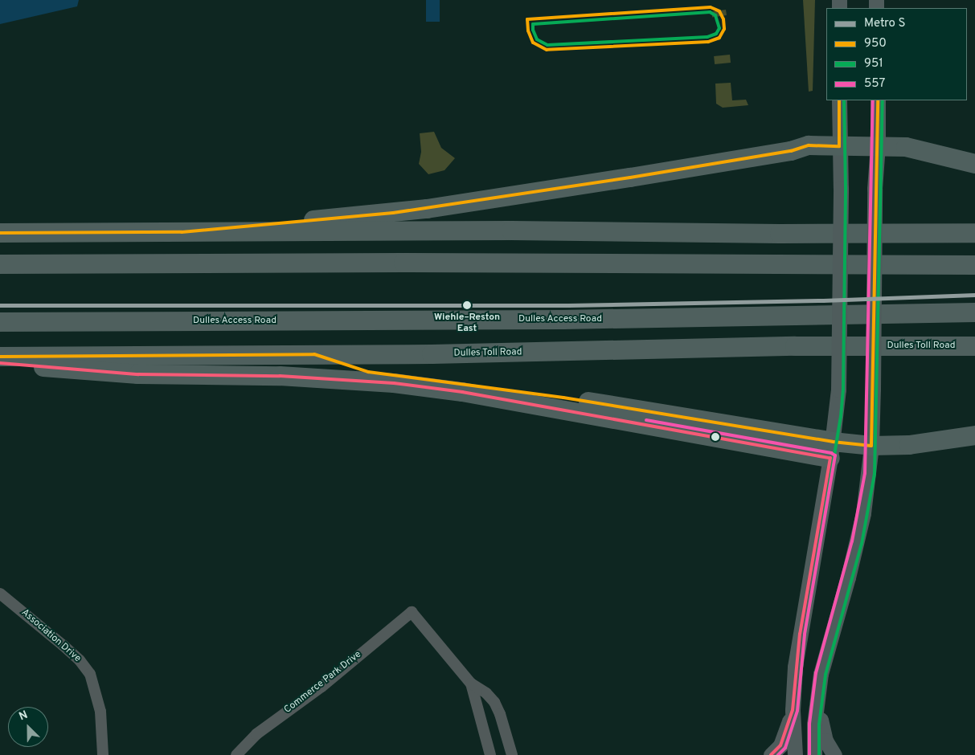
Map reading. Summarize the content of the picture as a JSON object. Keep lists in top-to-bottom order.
{
  "streets": {
    "highway": ["Dulles Access Road", "Dulles Toll Road"],
    "street": ["Association Drive", "Commerce Park Drive"]
  },
  "places": ["Wiehle–Reston East"],
  "lines": [
    "transit line 950",
    "transit line 951",
    "transit line 557",
    "metro line S"
  ],
  "legend": [
    "Metro S",
    "950",
    "951",
    "557"
  ],
  "north": "top left"
}
